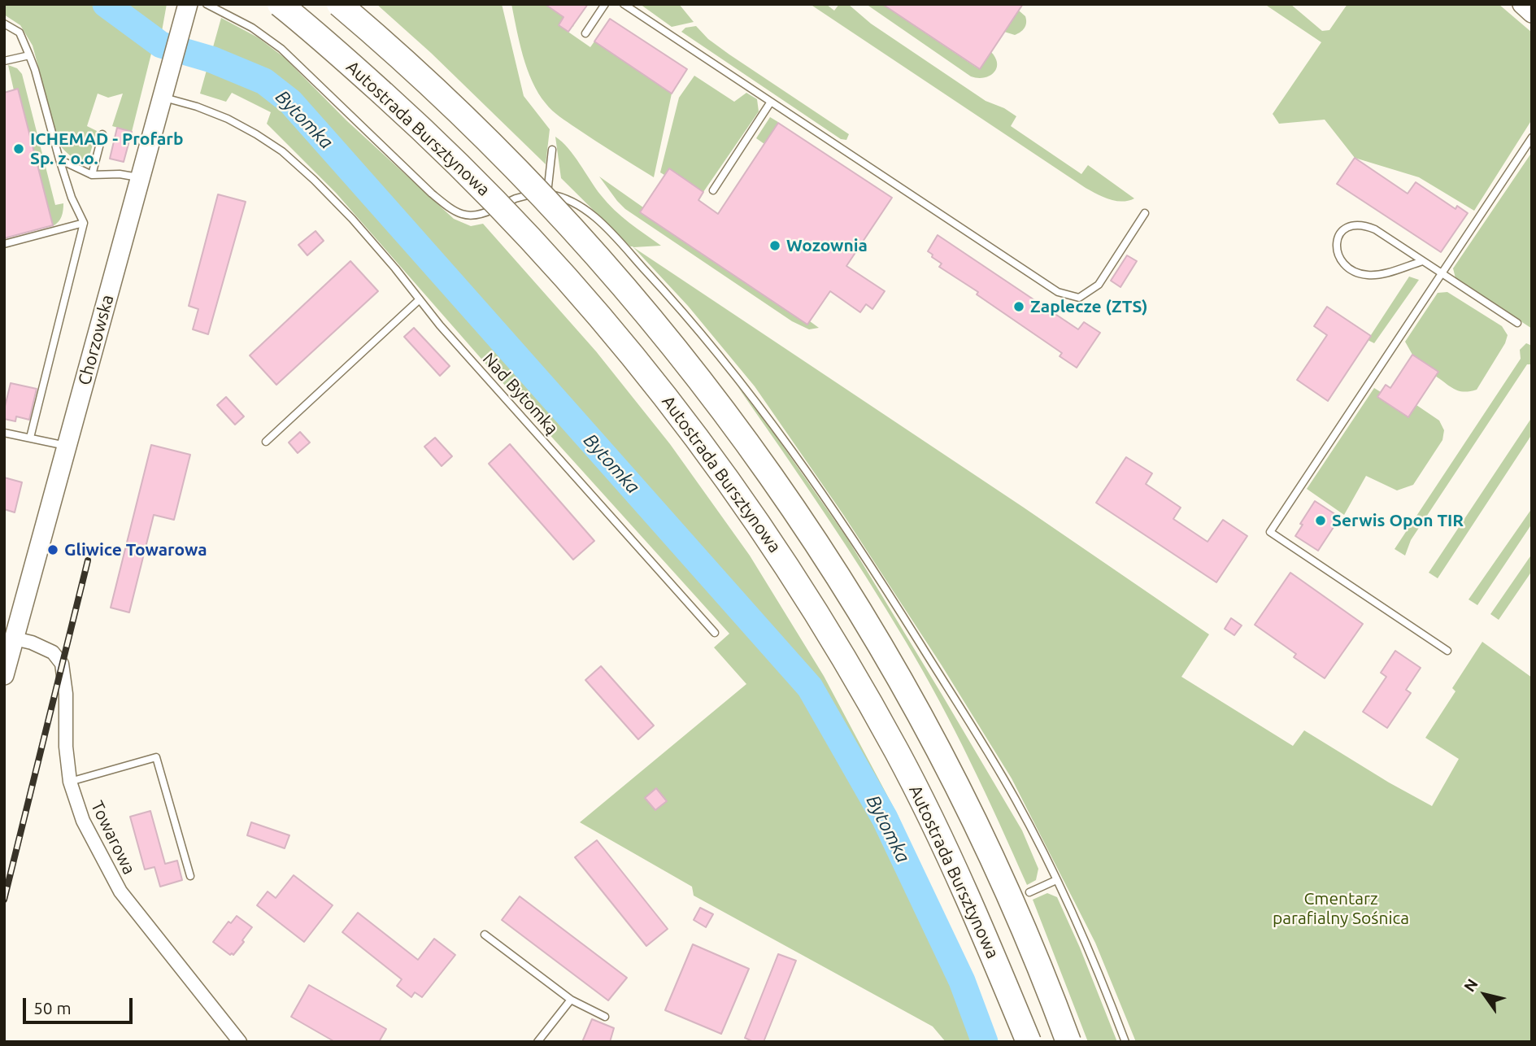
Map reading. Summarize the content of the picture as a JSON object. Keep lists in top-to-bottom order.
{
  "streets": {
    "highway": ["Autostrada Bursztynowa"],
    "main road": ["Chorzowska"],
    "street": ["Towarowa"],
    "lane": ["Nad Bytomką"]
  },
  "crossings": [
    ["Chorzowska", "Nad Bytomką"],
    ["Chorzowska", "Towarowa"]
  ],
  "water": ["Bytomka"],
  "parks": ["Cmentarz parafialny Sośnica"],
  "places": [
    "ICHEMAD - Profarb Sp. z o.o.",
    "Wozownia",
    "Zaplecze (ZTS)",
    "Serwis Opon TIR",
    "Gliwice Towarowa"
  ],
  "scale_bar": "50 m",
  "north": "top left"
}
